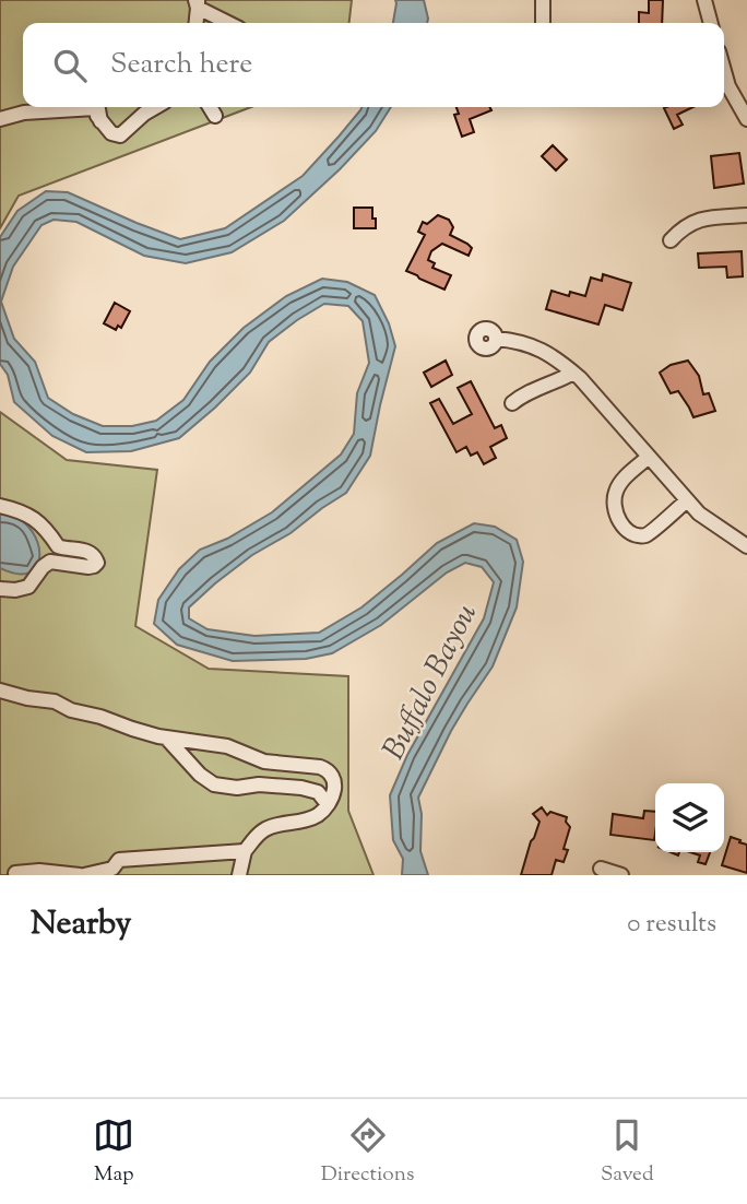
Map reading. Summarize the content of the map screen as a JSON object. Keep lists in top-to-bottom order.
{
  "water": ["Buffalo Bayou"],
  "page": {
    "search": "Search here",
    "heading": ["Nearby", "0 results"],
    "nav": ["Map", "Directions", "Saved"]
  }
}
